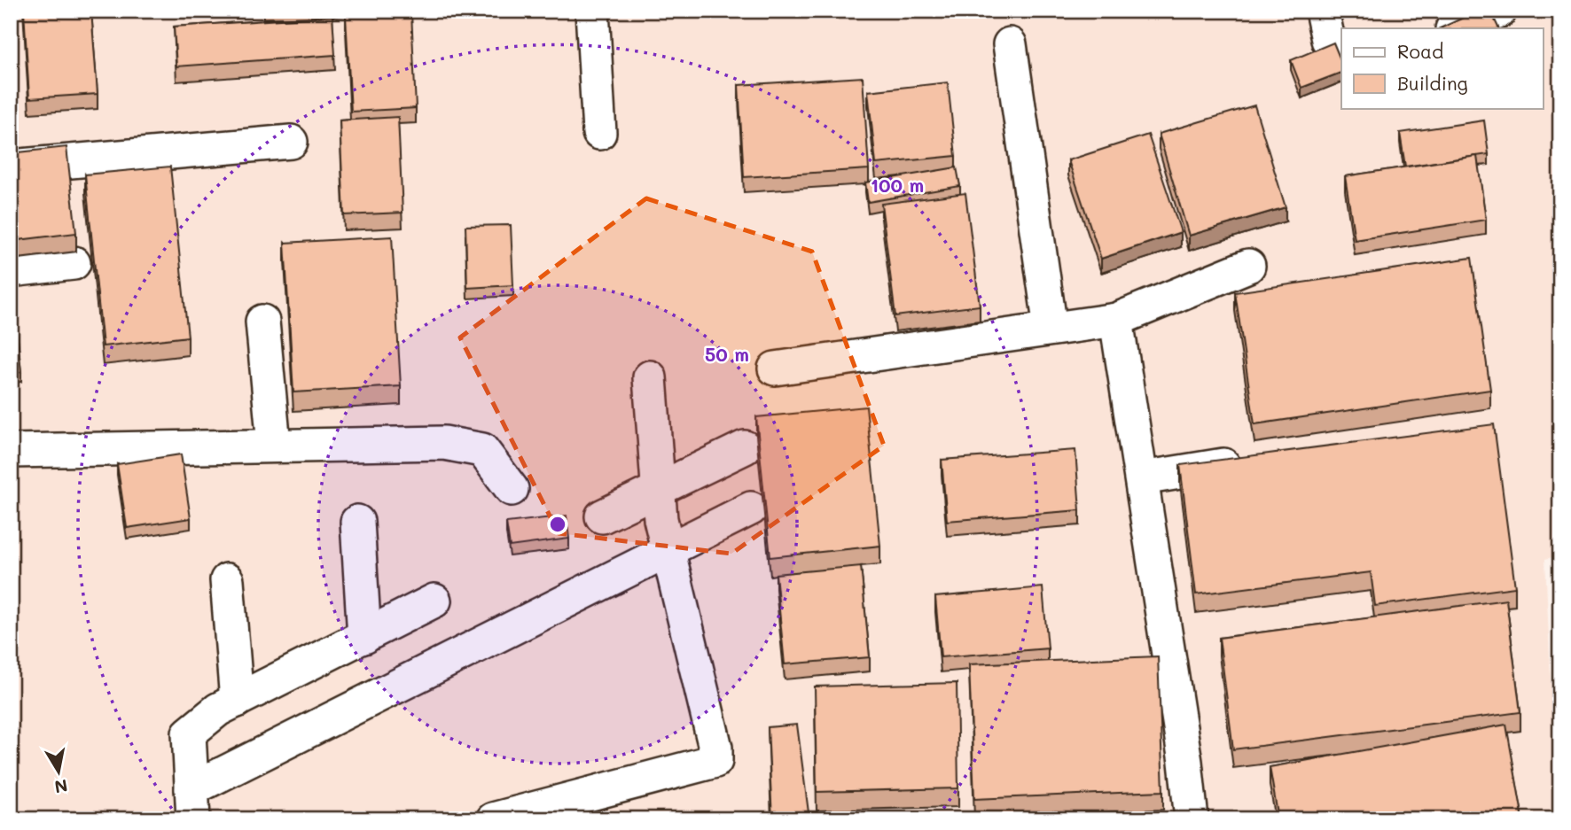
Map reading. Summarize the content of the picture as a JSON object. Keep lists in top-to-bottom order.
{
  "legend": ["Road", "Building"],
  "north": "bottom",
  "rings": ["100 m", "50 m"]
}
